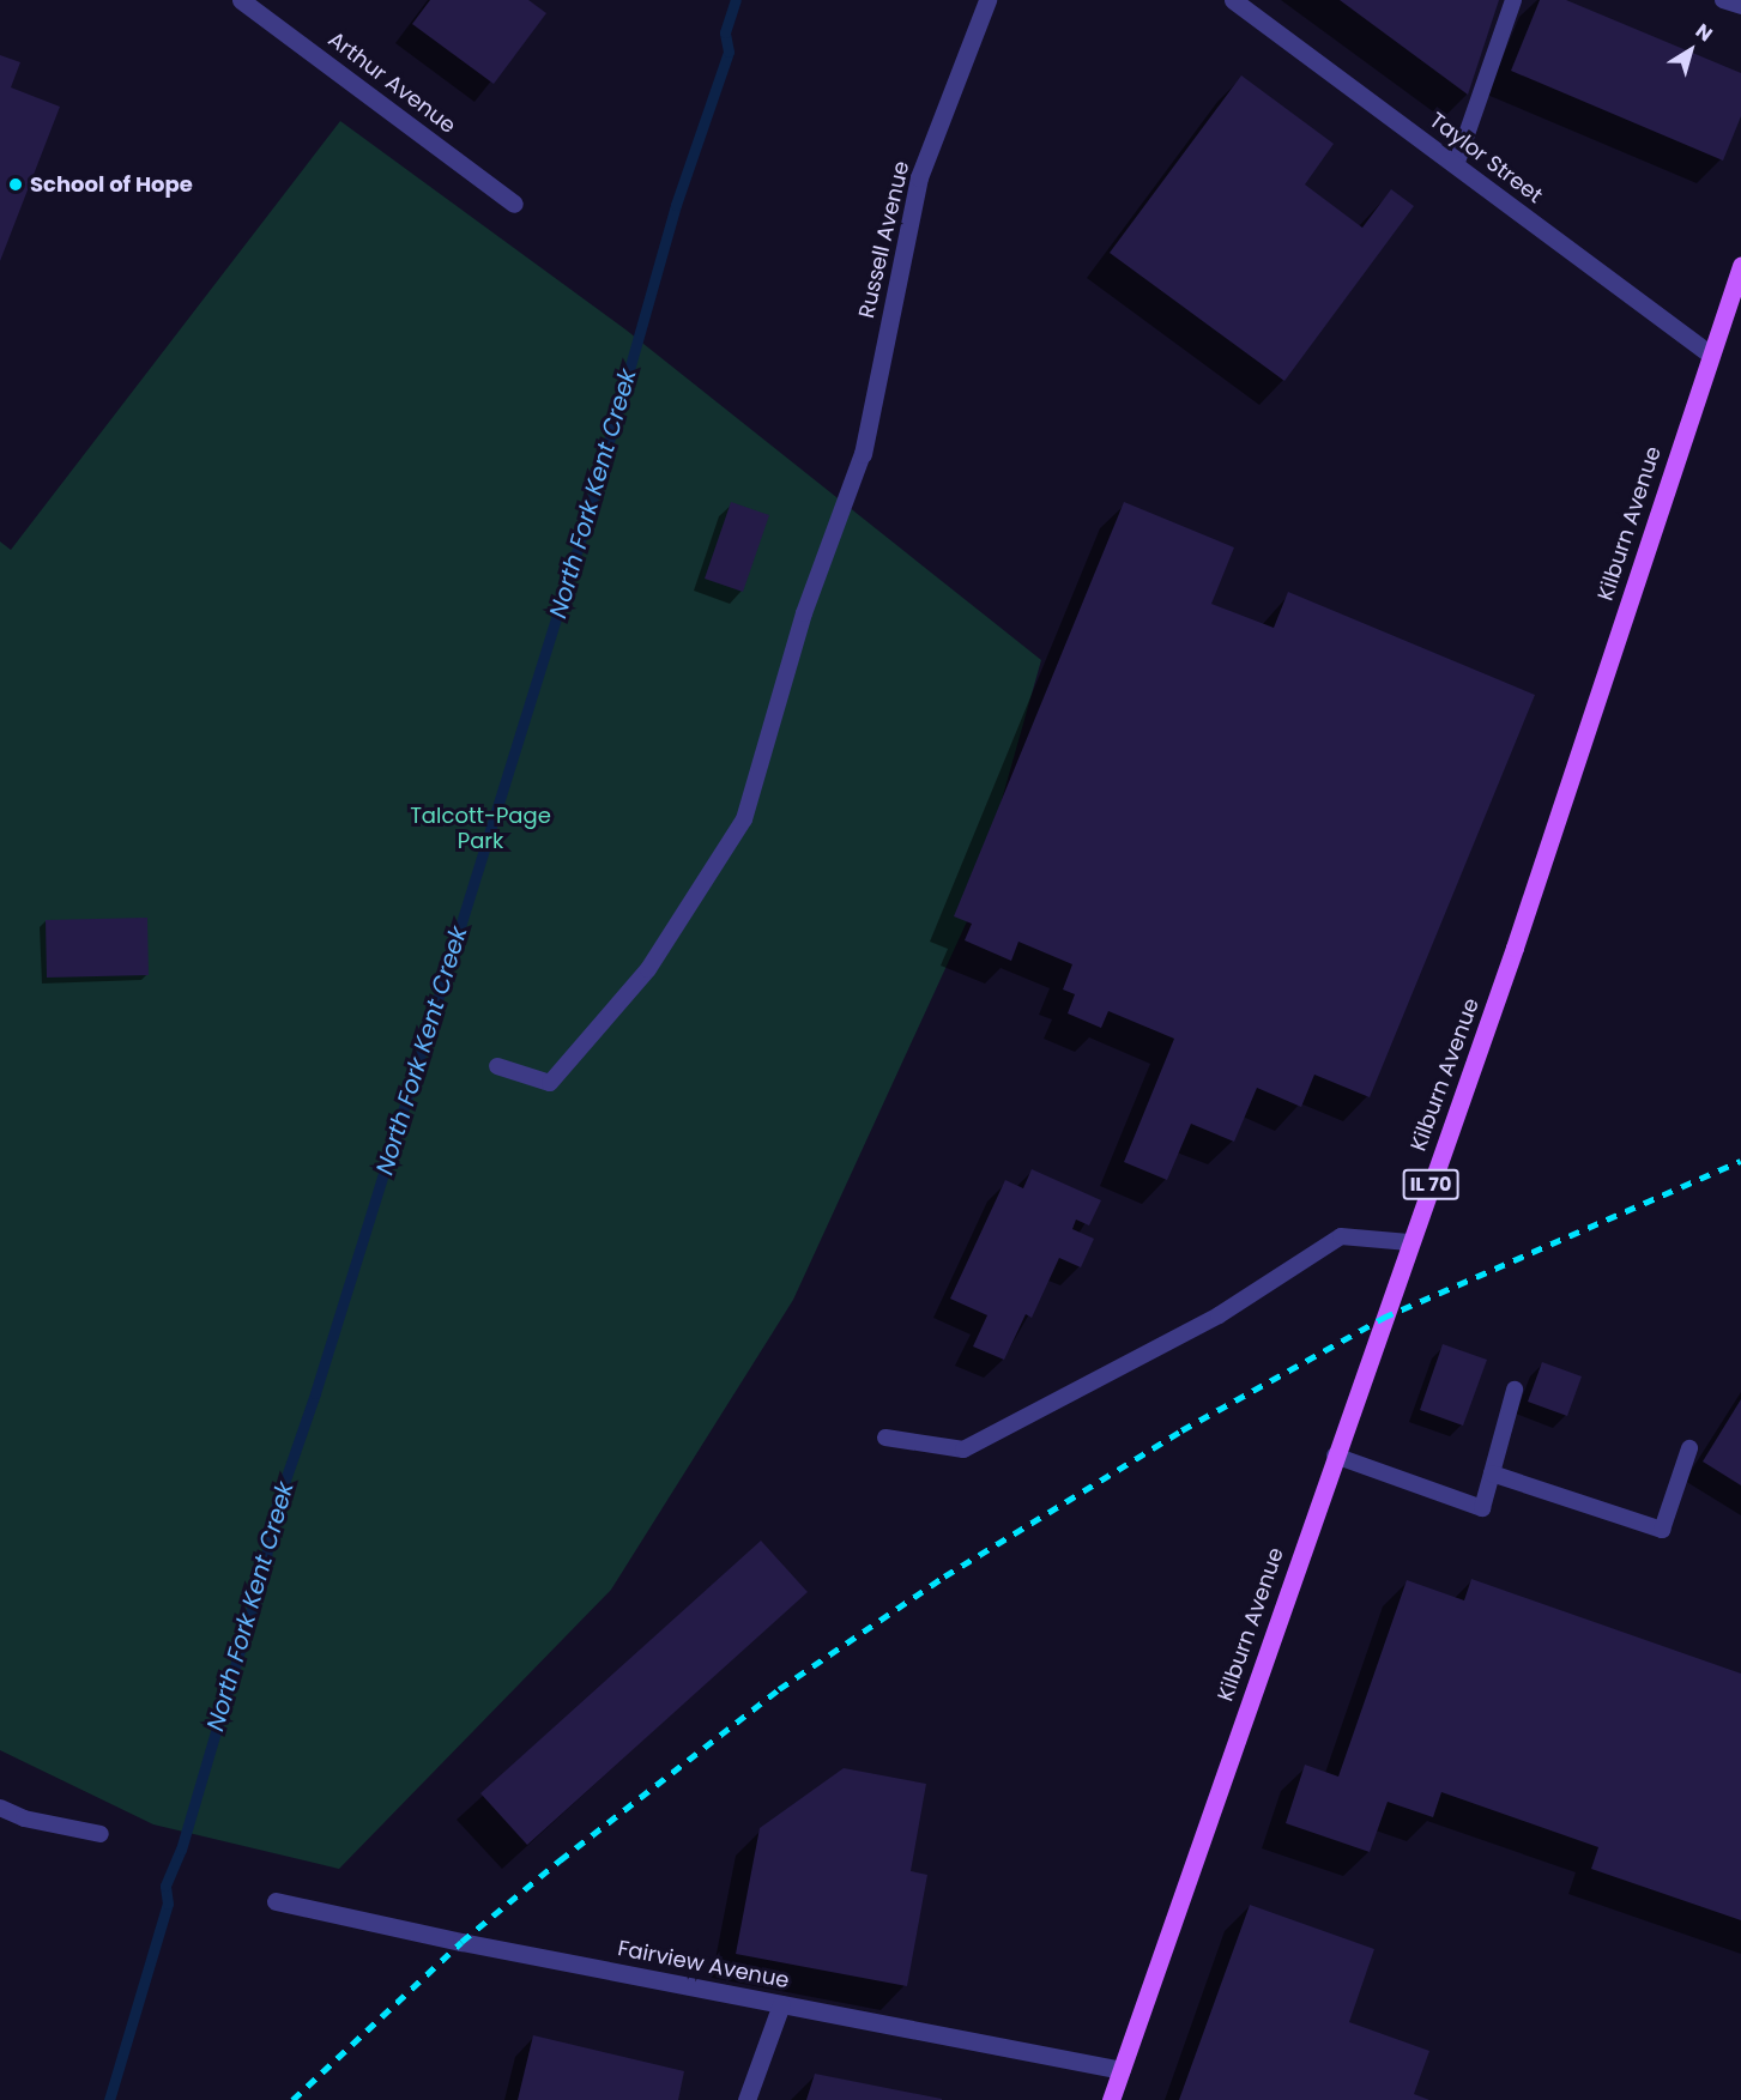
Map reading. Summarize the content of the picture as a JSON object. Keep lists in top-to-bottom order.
{
  "streets": {
    "main road": ["Kilburn Avenue", "IL 70"],
    "street": [
      "Arthur Avenue",
      "Taylor Street",
      "Russell Avenue",
      "Fairview Avenue"
    ]
  },
  "crossings": [
    ["Taylor Street", "Kilburn Avenue"],
    ["Kilburn Avenue", "Fairview Avenue"]
  ],
  "water": ["North Fork Kent Creek"],
  "parks": ["Talcott-Page Park"],
  "places": ["School of Hope"],
  "north": "top right"
}
